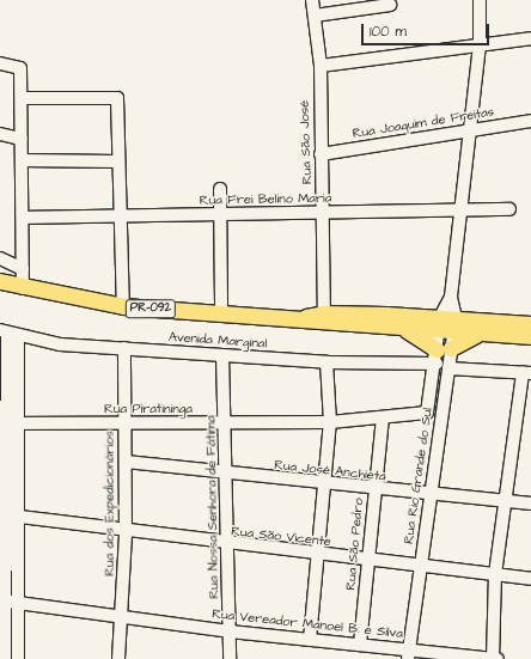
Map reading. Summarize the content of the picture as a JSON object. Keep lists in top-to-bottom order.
{
  "streets": {
    "main road": ["PR-092"],
    "street": [
      "Rua Joaquim de Freitas",
      "Rua São José",
      "Rua Frei Belino Maria",
      "Avenida Marginal",
      "Rua Piratininga",
      "Rua José Anchieta",
      "Rua Rio Grande do Sul",
      "Rua dos Expedicionários",
      "Rua Nossa Senhora de Fátima",
      "Rua São Vicente",
      "Rua São Pedro",
      "Rua Vereador Manoel B. e Silva"
    ]
  },
  "crossings": [
    ["Rua Joaquim de Freitas", "Rua São José"],
    ["Rua Joaquim de Freitas", "Rua Rio Grande do Sul"],
    ["Rua São José", "Rua Frei Belino Maria"],
    ["Rua São José", "PR-092"],
    ["Rua Frei Belino Maria", "Rua Rio Grande do Sul"],
    ["PR-092", "Rua Rio Grande do Sul"],
    ["Avenida Marginal", "Rua Piratininga"],
    ["Avenida Marginal", "Rua Rio Grande do Sul"],
    ["Avenida Marginal", "Rua dos Expedicionários"],
    ["Avenida Marginal", "Rua Nossa Senhora de Fátima"],
    ["Rua Piratininga", "Rua Rio Grande do Sul"],
    ["Rua Piratininga", "Rua dos Expedicionários"],
    ["Rua Piratininga", "Rua Nossa Senhora de Fátima"],
    ["Rua Piratininga", "Rua São Pedro"],
    ["Rua José Anchieta", "Rua Rio Grande do Sul"],
    ["Rua José Anchieta", "Rua dos Expedicionários"],
    ["Rua José Anchieta", "Rua Nossa Senhora de Fátima"],
    ["Rua José Anchieta", "Rua São Pedro"],
    ["Rua Rio Grande do Sul", "Rua São Vicente"],
    ["Rua Rio Grande do Sul", "Rua Vereador Manoel B. e Silva"],
    ["Rua dos Expedicionários", "Rua São Vicente"],
    ["Rua dos Expedicionários", "Rua Vereador Manoel B. e Silva"],
    ["Rua Nossa Senhora de Fátima", "Rua São Vicente"],
    ["Rua Nossa Senhora de Fátima", "Rua Vereador Manoel B. e Silva"],
    ["Rua São Vicente", "Rua São Pedro"],
    ["Rua São Pedro", "Rua Vereador Manoel B. e Silva"]
  ],
  "scale_bar": "100 m"
}
